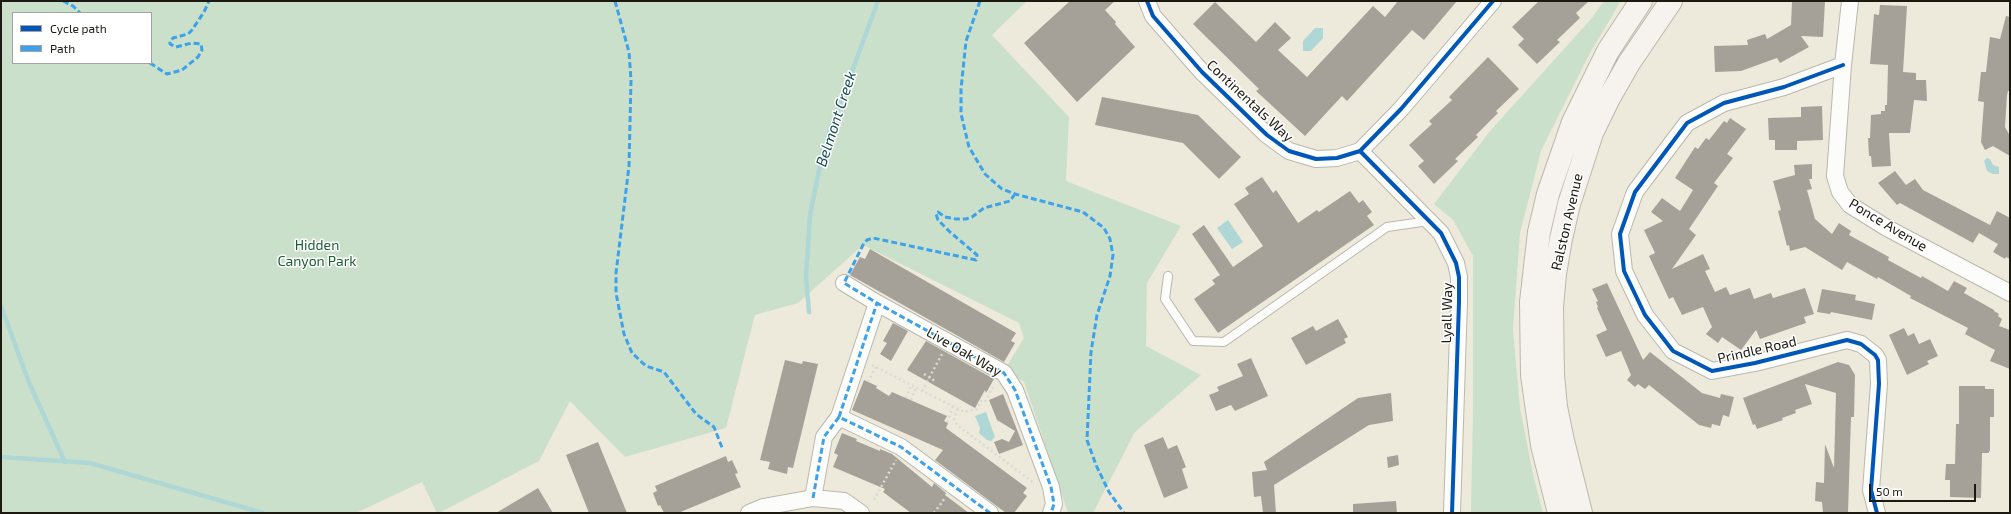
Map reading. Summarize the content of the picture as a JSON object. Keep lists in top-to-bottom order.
{
  "streets": {
    "main road": ["Ralston Avenue"],
    "street": [
      "Continentals Way",
      "Ponce Avenue",
      "Lyall Way",
      "Prindle Road",
      "Live Oak Way"
    ]
  },
  "crossings": [
    ["Continentals Way", "Lyall Way"],
    ["Ponce Avenue", "Prindle Road"]
  ],
  "water": ["Belmont Creek"],
  "parks": ["Hidden Canyon Park"],
  "legend": ["Cycle path", "Path"],
  "scale_bar": "50 m"
}
